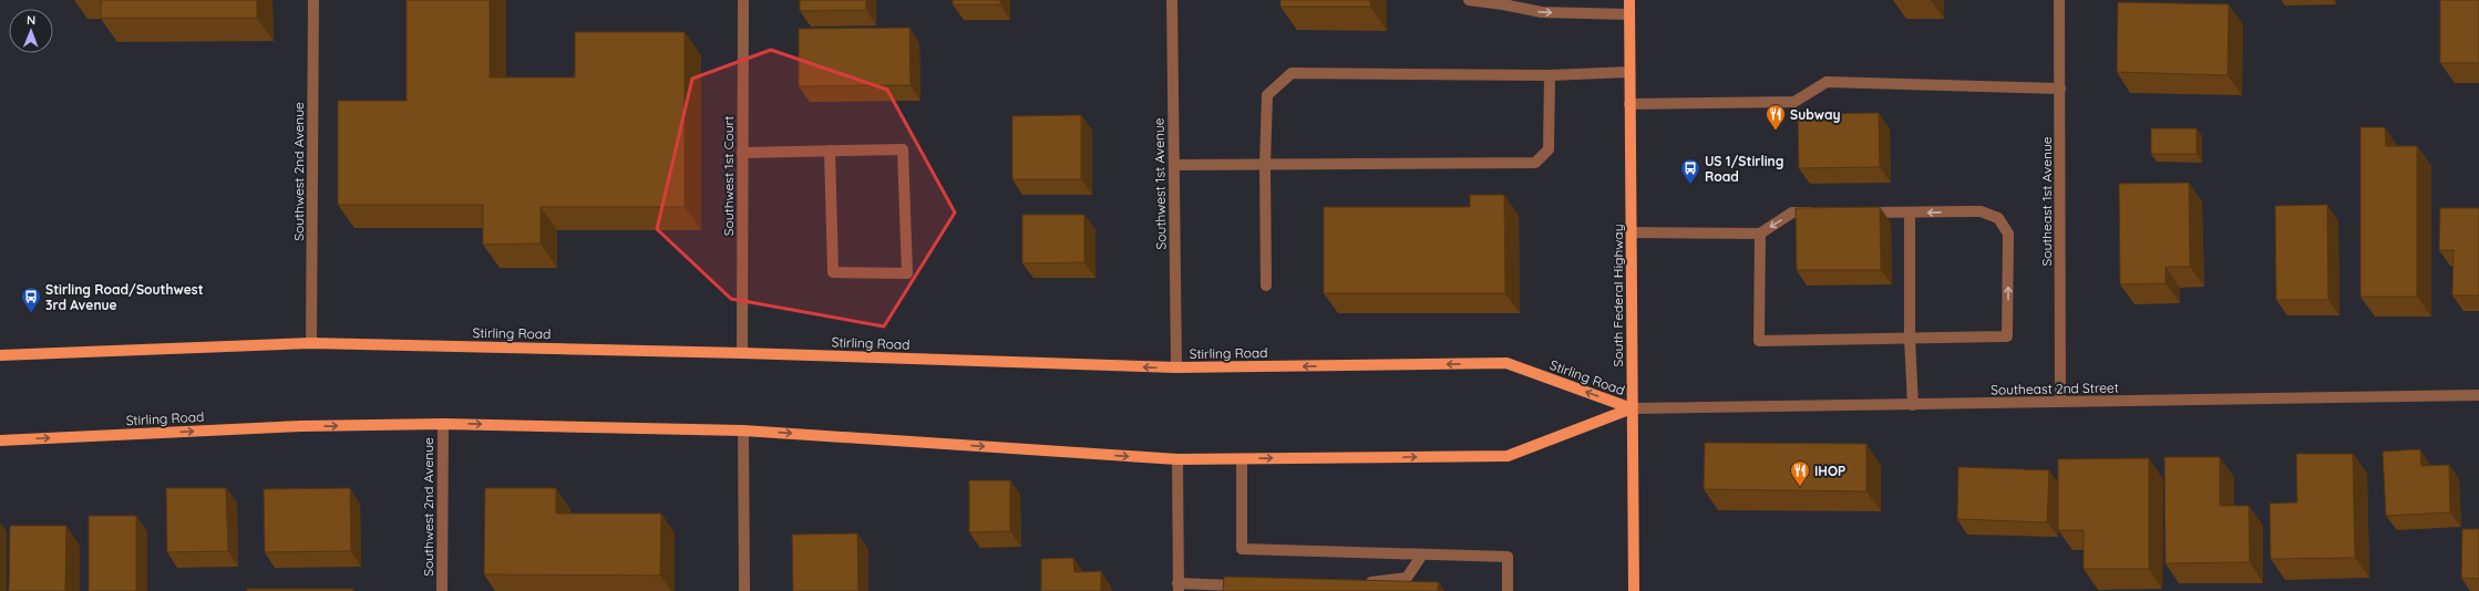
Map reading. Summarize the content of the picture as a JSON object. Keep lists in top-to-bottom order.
{
  "streets": {
    "main road": ["South Federal Highway", "Stirling Road"],
    "street": [
      "Southwest 2nd Avenue",
      "Southwest 1st Court",
      "Southwest 1st Avenue",
      "Southeast 1st Avenue",
      "Southeast 2nd Street"
    ]
  },
  "crossings": [
    ["Southwest 2nd Avenue", "Stirling Road"],
    ["Southwest 1st Court", "Stirling Road"],
    ["Southwest 1st Avenue", "Stirling Road"],
    ["Southeast 1st Avenue", "Southeast 2nd Street"],
    ["South Federal Highway", "Stirling Road"],
    ["South Federal Highway", "Southeast 2nd Street"],
    ["Stirling Road", "Southeast 2nd Street"]
  ],
  "places": {
    "restaurant": ["Subway", "IHOP"],
    "bus stop": ["US 1/Stirling Road", "Stirling Road/Southwest 3rd Avenue"]
  },
  "north": "top"
}
